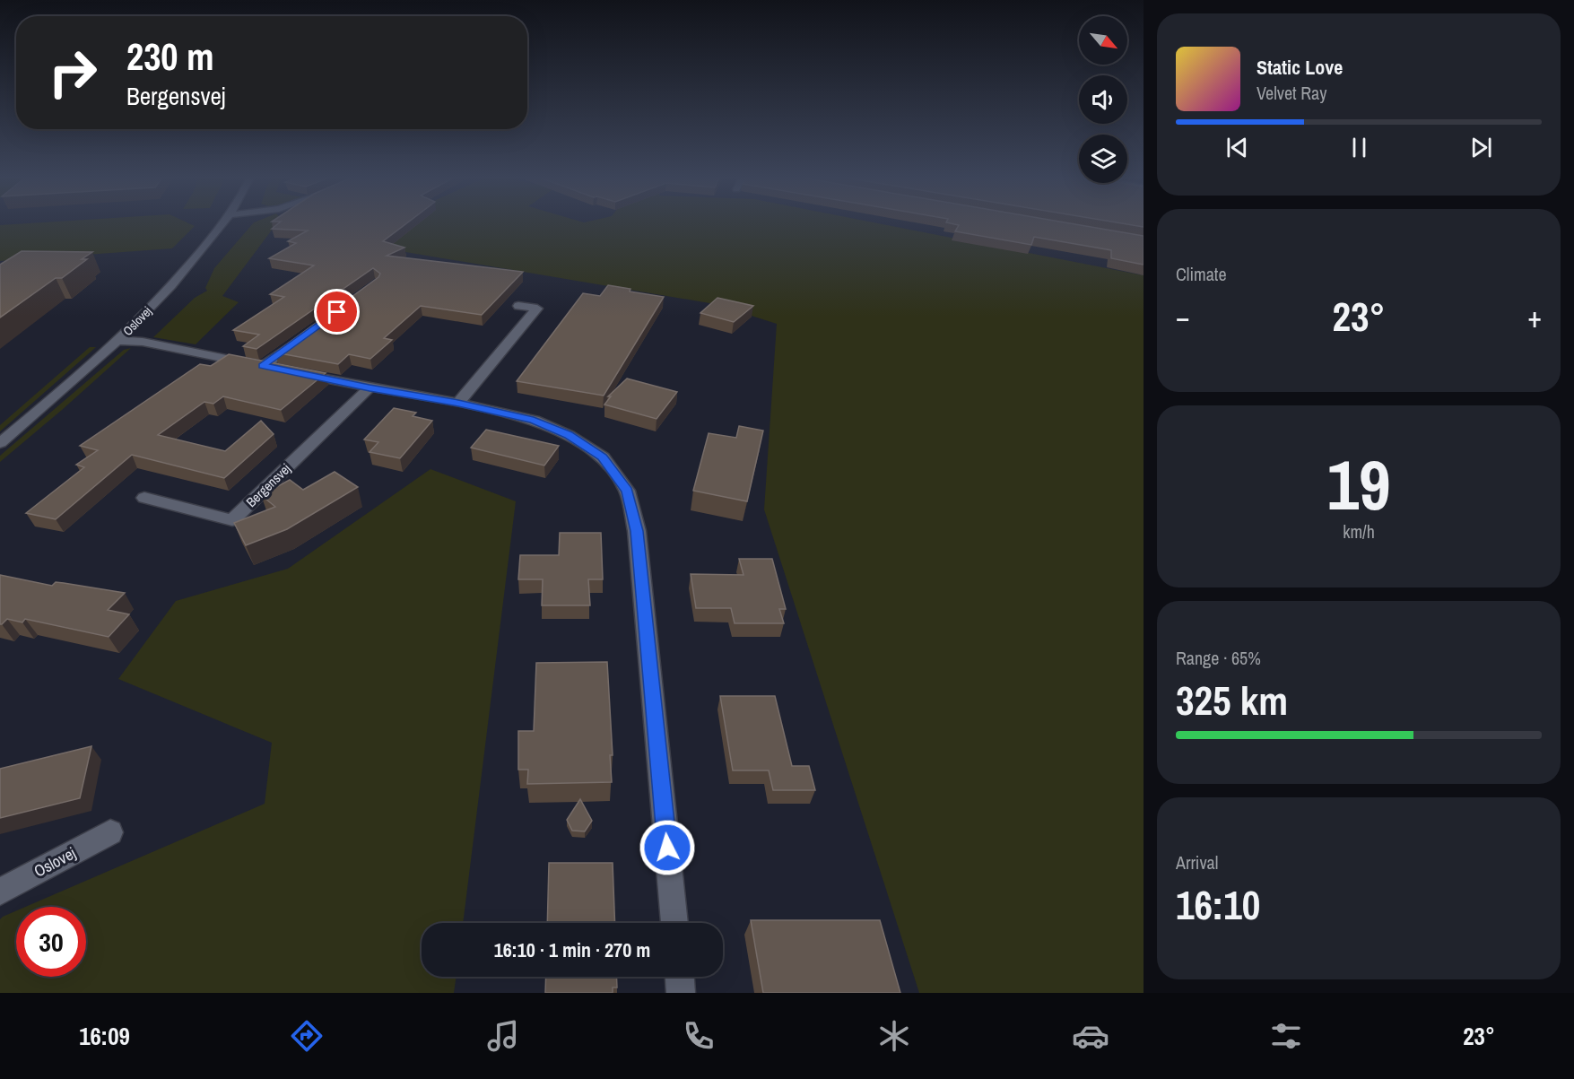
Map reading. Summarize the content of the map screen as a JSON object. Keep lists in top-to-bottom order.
{
  "streets": {
    "street": ["Oslovej", "Bergensvej"]
  },
  "north": "bottom right",
  "page": {
    "turn": ["230 m", "Bergensvej"],
    "song": ["Static Love", "Velvet Ray"],
    "tile": [
      "Climate",
      ["19", "km/h"],
      ["Range · 65%", "325 km"],
      ["Arrival", "16:10"]
    ],
    "heat": ["−", "23°", "+"],
    "limit": "30",
    "trip": "16:10 · 1 min · 270 m",
    "tabs": ["16:09", "23°"]
  }
}
